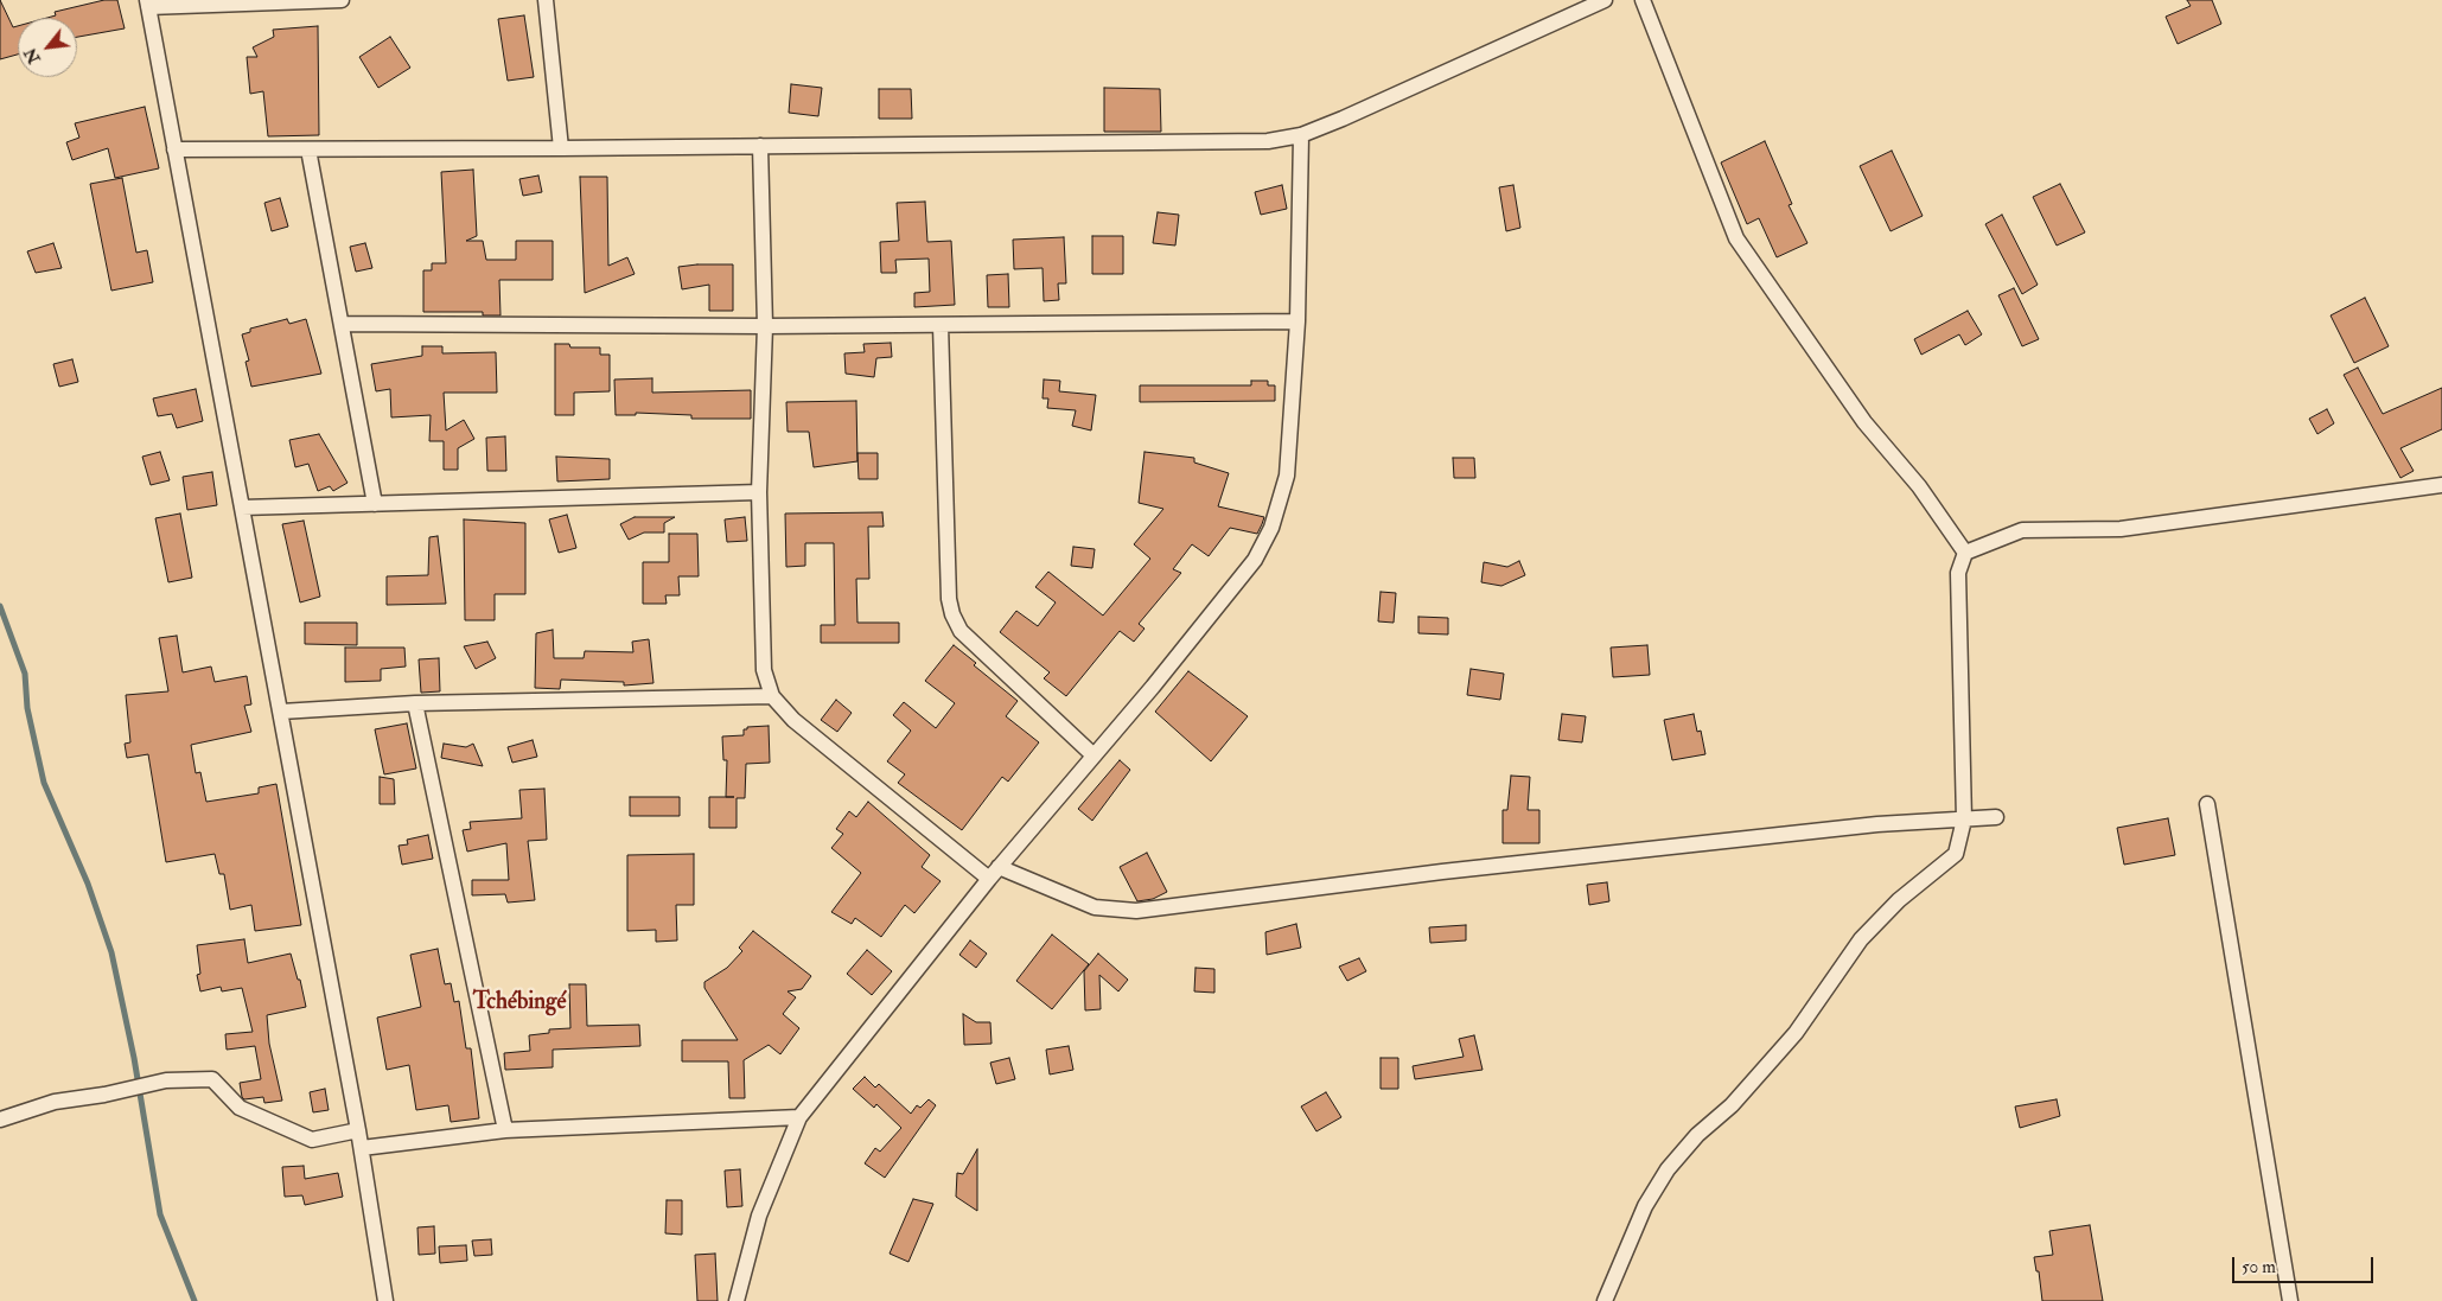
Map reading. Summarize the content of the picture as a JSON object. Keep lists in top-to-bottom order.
{
  "districts": ["Tchébingé"],
  "scale_bar": "50 m",
  "north": "bottom left"
}
